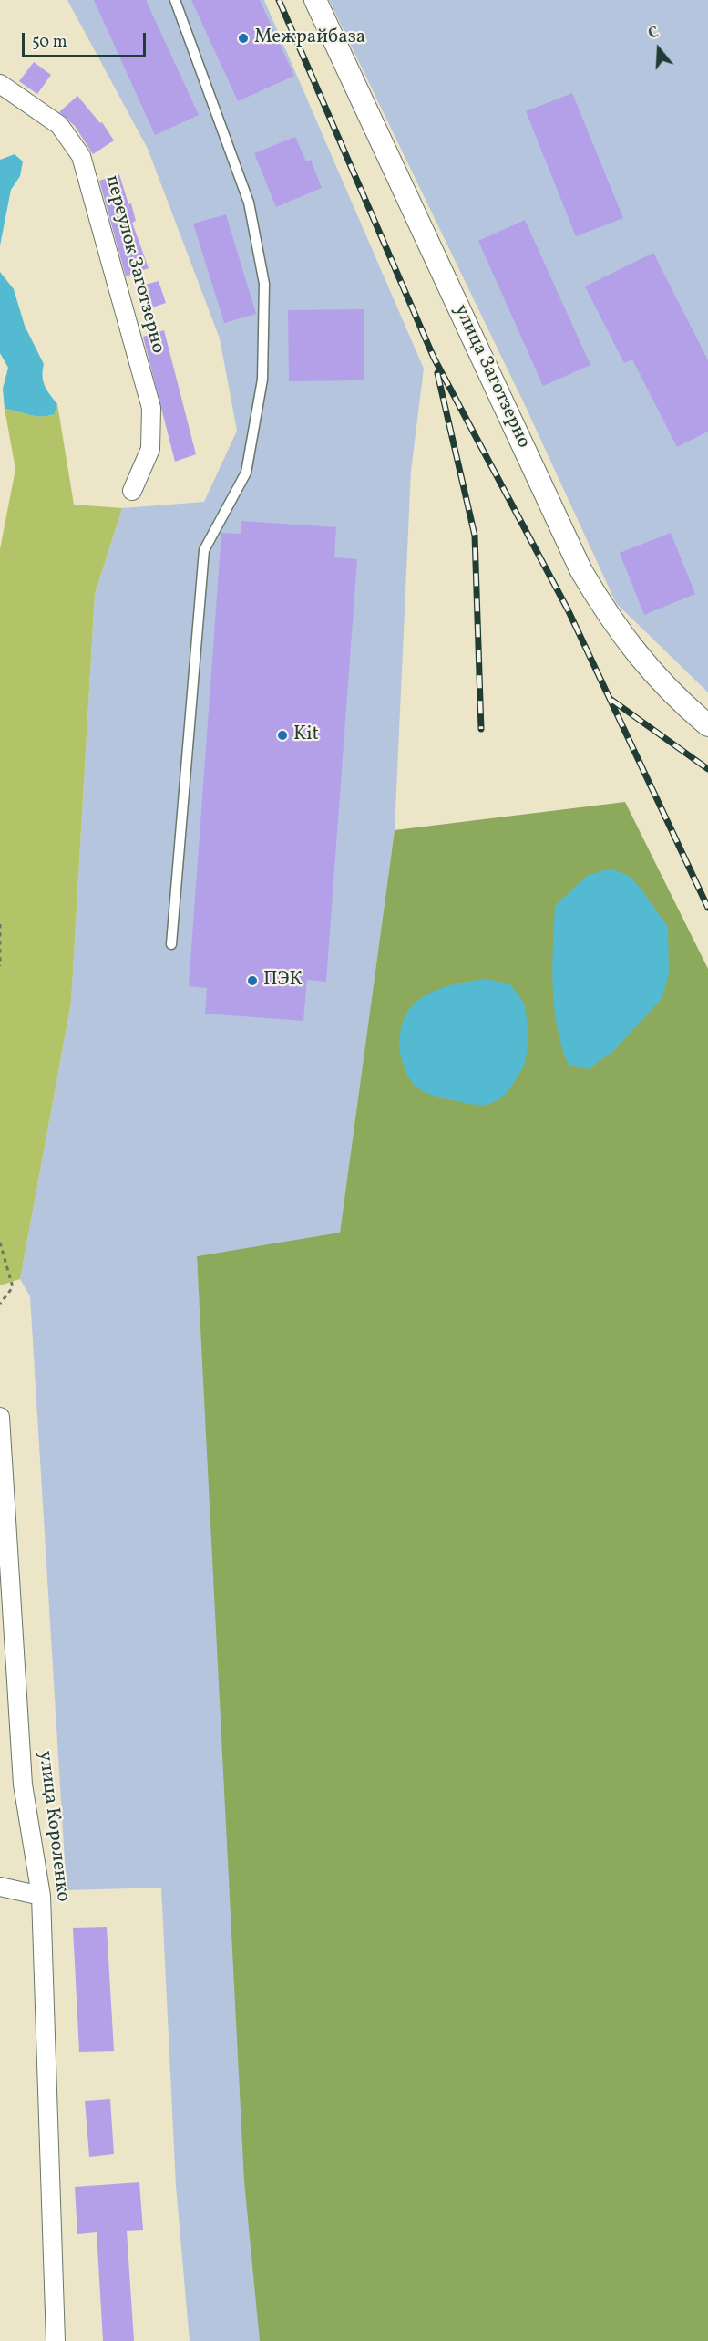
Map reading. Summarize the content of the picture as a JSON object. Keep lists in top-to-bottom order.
{
  "streets": {
    "street": ["переулок Заготзерно", "улица Заготзерно", "улица Короленко"]
  },
  "places": ["Межрайбаза", "Kit", "ПЭК"],
  "scale_bar": "50 m",
  "north": "top"
}
